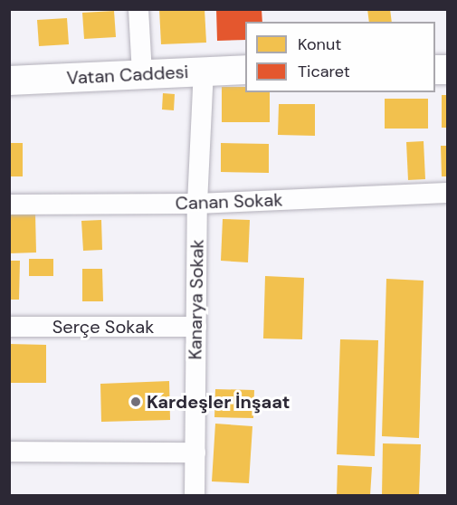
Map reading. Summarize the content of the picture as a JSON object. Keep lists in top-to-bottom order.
{
  "streets": {
    "street": [
      "Vatan Caddesi",
      "Canan Sokak",
      "Kanarya Sokak",
      "Serçe Sokak"
    ]
  },
  "crossings": [
    ["Vatan Caddesi", "Kanarya Sokak"],
    ["Canan Sokak", "Kanarya Sokak"],
    ["Kanarya Sokak", "Serçe Sokak"]
  ],
  "places": ["Kardeşler İnşaat"],
  "legend": ["Konut", "Ticaret"]
}
